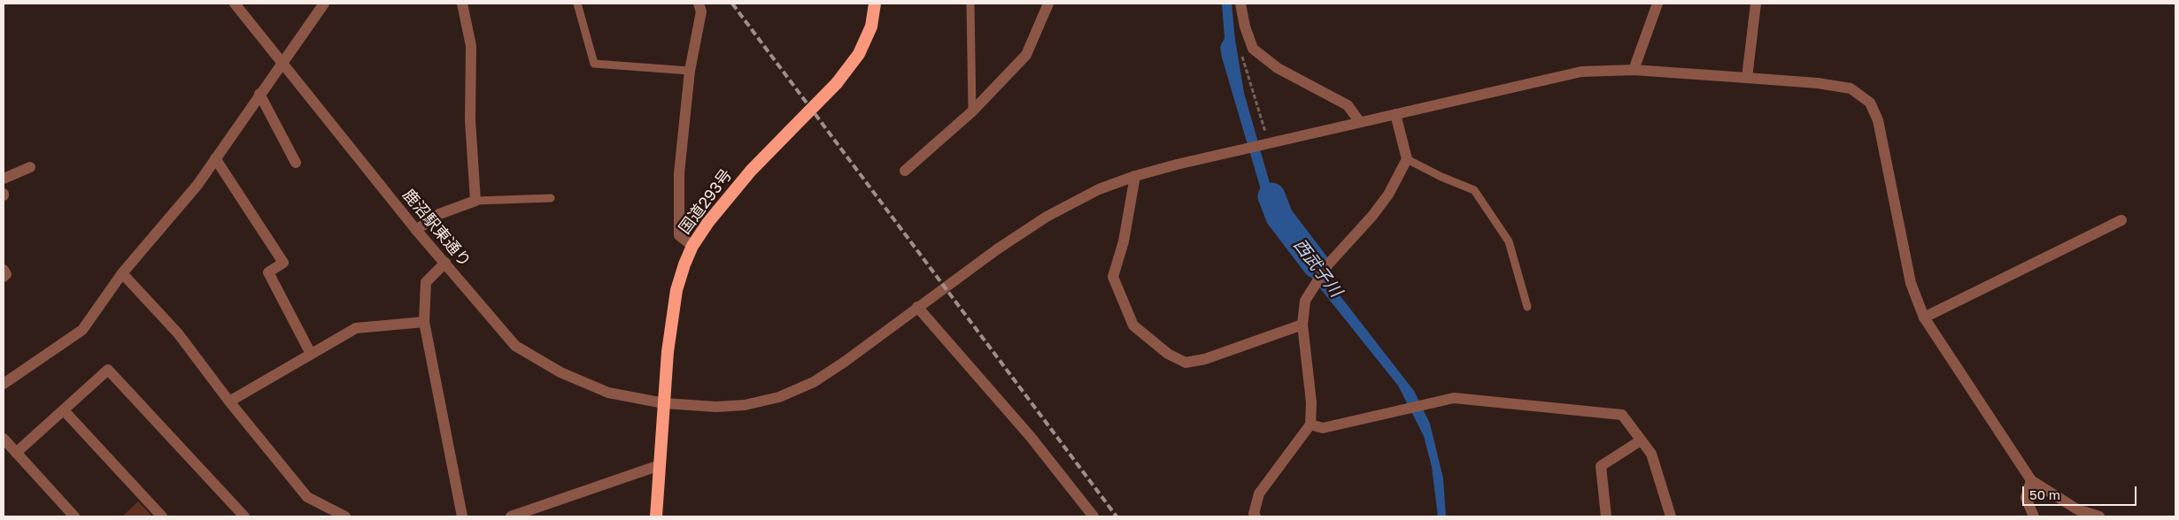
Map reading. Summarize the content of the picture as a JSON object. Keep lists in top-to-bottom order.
{
  "streets": {
    "highway": ["国道293号"],
    "street": ["鹿沼駅東通り"]
  },
  "crossings": [
    ["国道293号", "鹿沼駅東通り"]
  ],
  "water": ["西武子川"],
  "scale_bar": "50 m"
}
